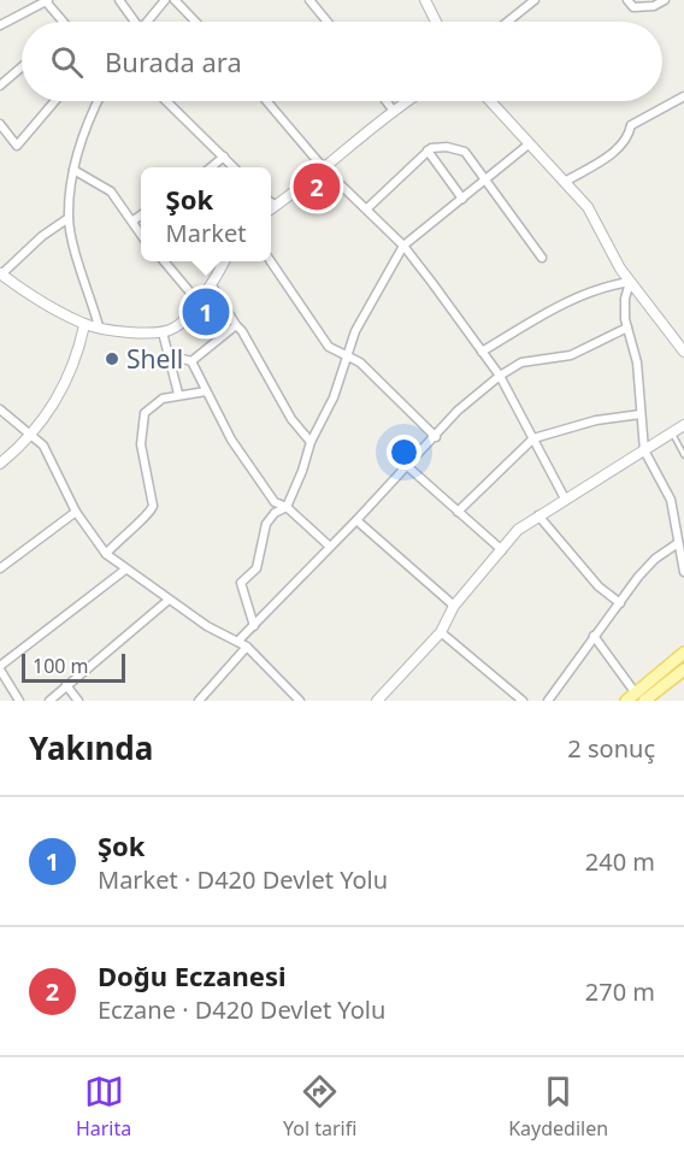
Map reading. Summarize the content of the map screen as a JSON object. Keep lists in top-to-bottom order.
{
  "places": ["Shell"],
  "scale_bar": "100 m",
  "page": {
    "search": "Burada ara",
    "pins": ["2", "1"],
    "popup": ["Şok", "Market"],
    "scale": "100 m",
    "heading": ["Yakında", "2 sonuç"],
    "list": [
      {
        "mark": "1",
        "name": "Şok",
        "note": "Market · D420 Devlet Yolu",
        "value": "240 m"
      },
      {
        "mark": "2",
        "name": "Doğu Eczanesi",
        "note": "Eczane · D420 Devlet Yolu",
        "value": "270 m"
      }
    ],
    "nav": ["Harita", "Yol tarifi", "Kaydedilen"]
  }
}
